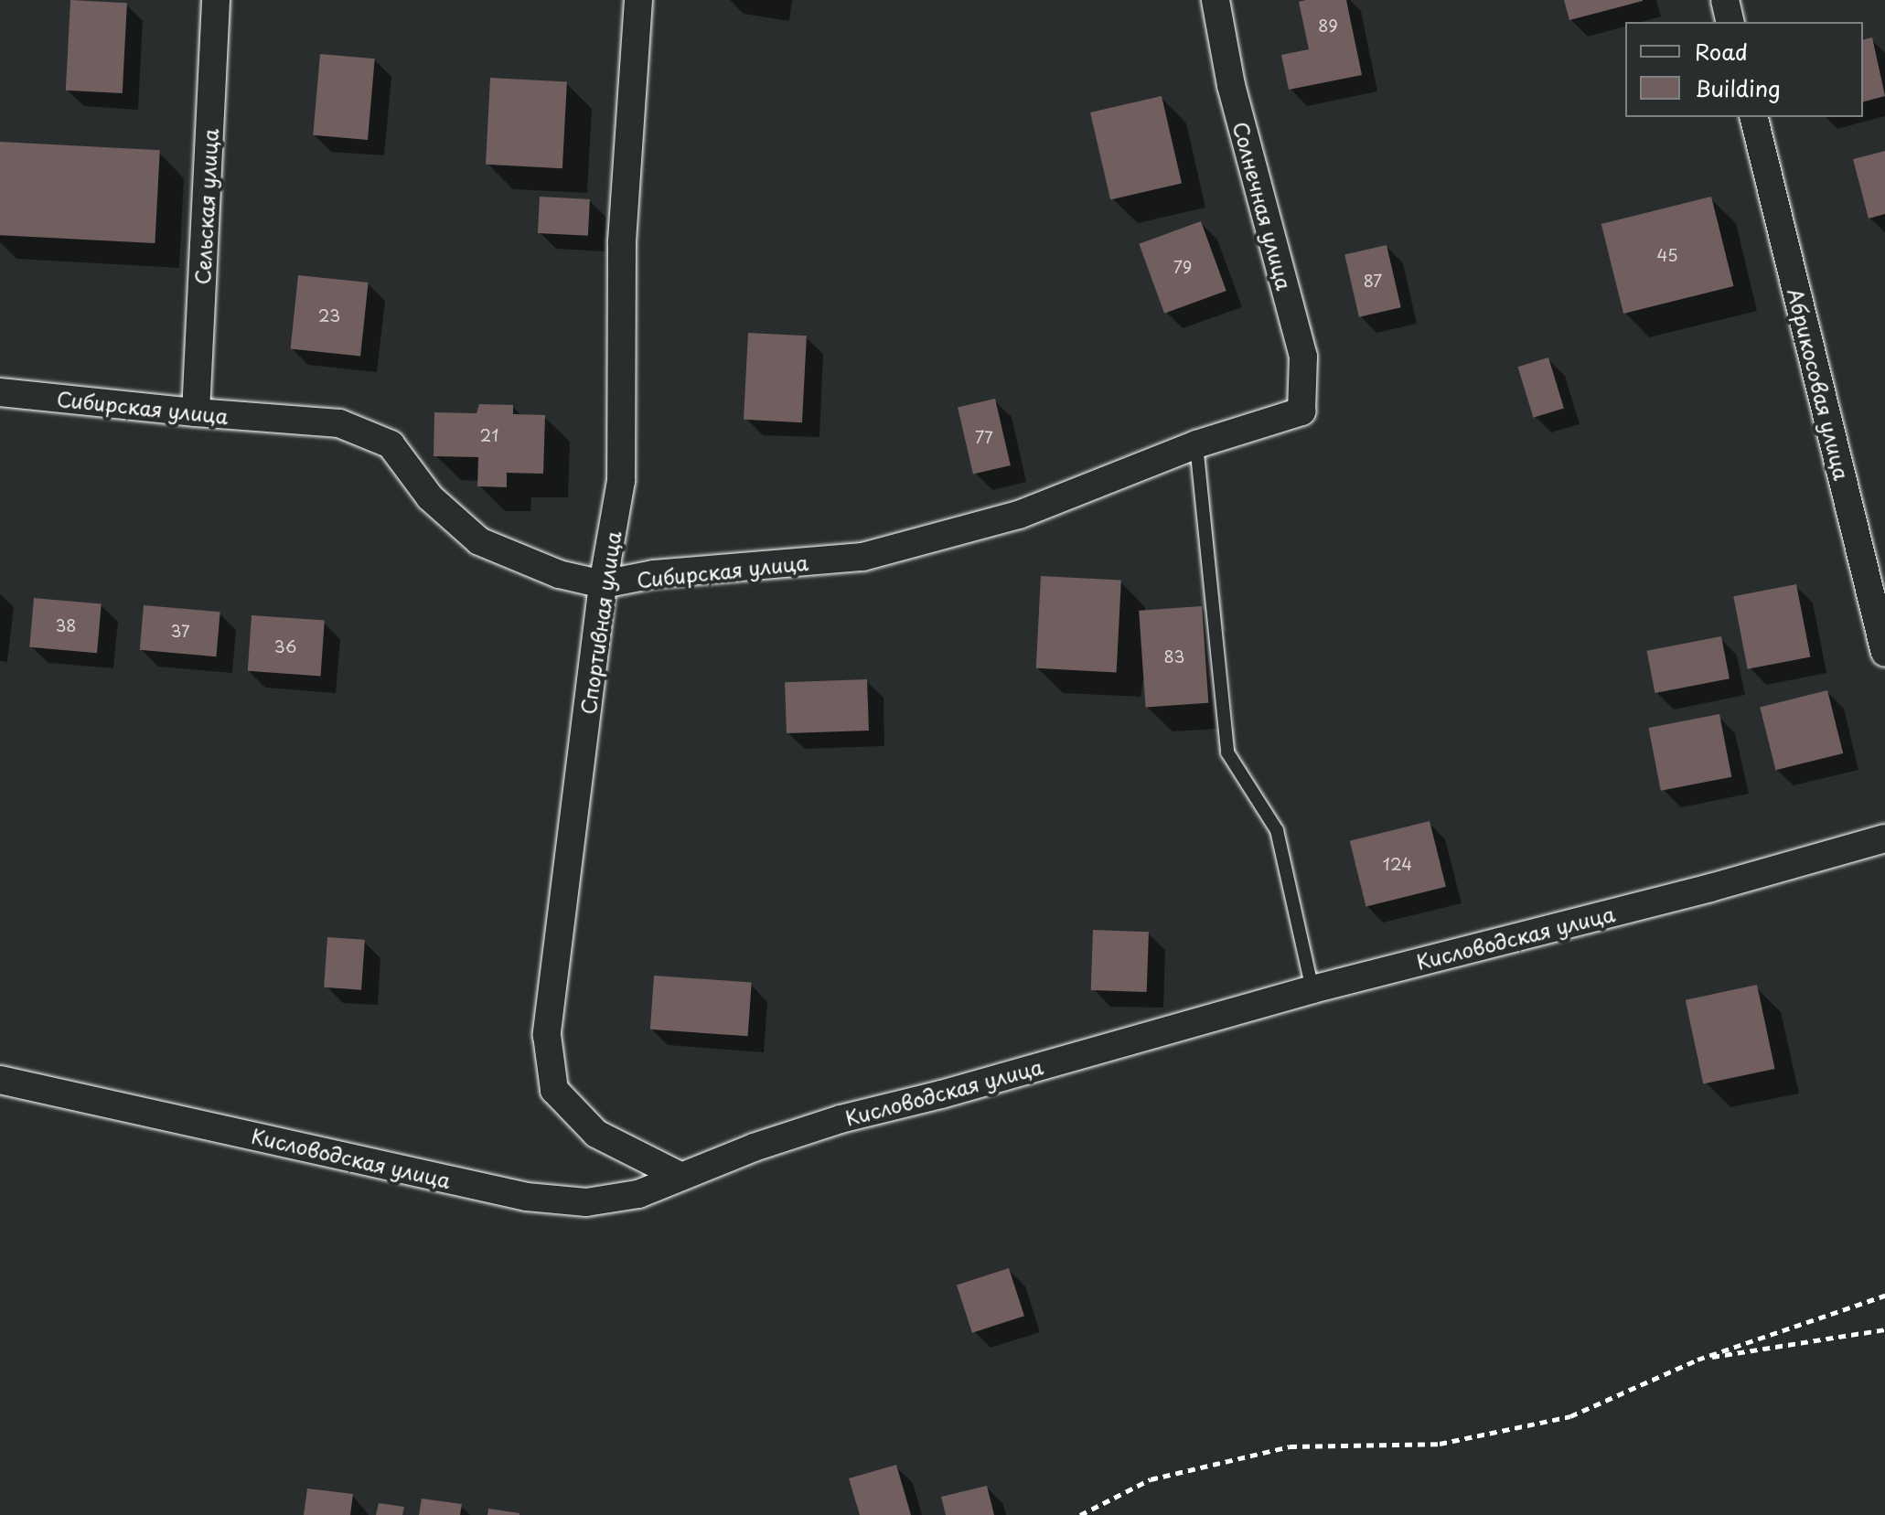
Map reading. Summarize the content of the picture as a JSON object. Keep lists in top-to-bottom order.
{
  "streets": {
    "street": [
      "Солнечная улица",
      "Сельская улица",
      "Абрикосовая улица",
      "Сибирская улица",
      "Спортивная улица",
      "Кисловодская улица"
    ]
  },
  "crossings": [
    ["Солнечная улица", "Сибирская улица"],
    ["Сельская улица", "Сибирская улица"],
    ["Сибирская улица", "Спортивная улица"],
    ["Спортивная улица", "Кисловодская улица"]
  ],
  "house_numbers": [
    "89",
    "45",
    "79",
    "87",
    "23",
    "21",
    "77",
    "38",
    "37",
    "36",
    "83",
    "124"
  ],
  "legend": ["Road", "Building"]
}
